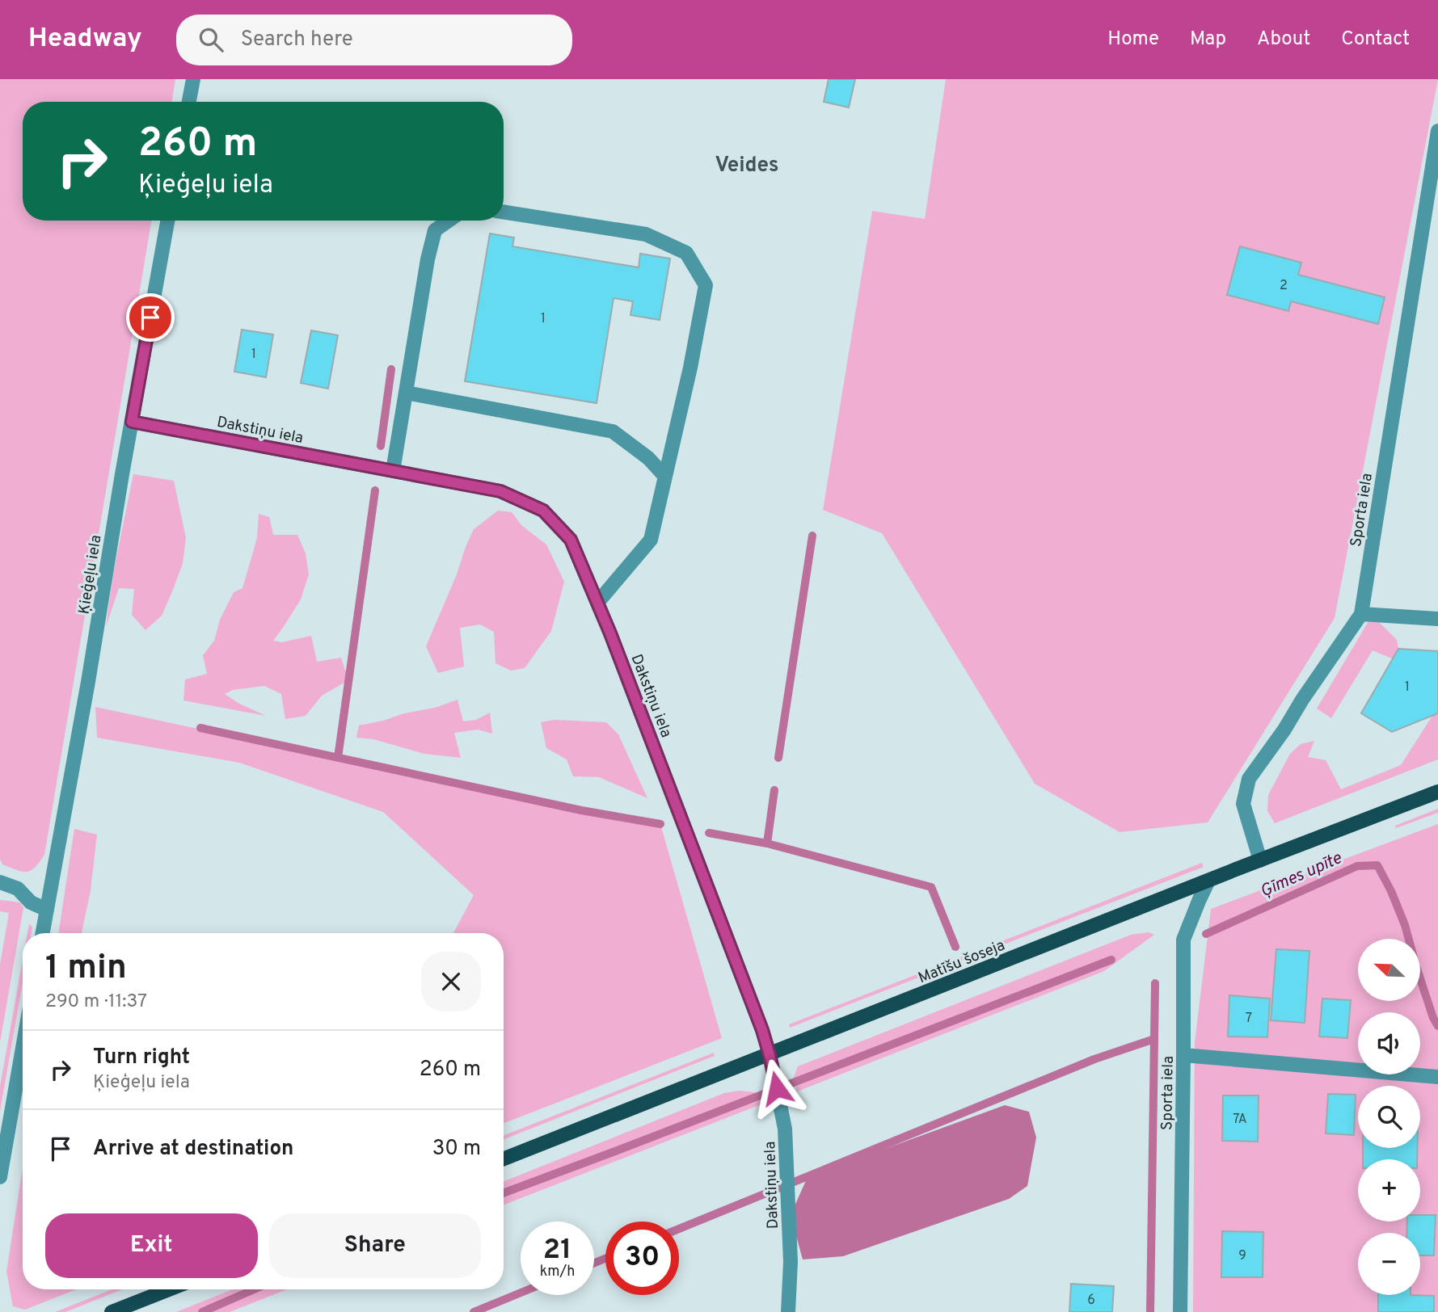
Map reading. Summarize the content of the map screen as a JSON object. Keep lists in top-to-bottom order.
{
  "streets": {
    "main road": ["Matīšu šoseja"],
    "street": ["Dakstiņu iela", "Sporta iela", "Ķieģeļu iela"]
  },
  "crossings": [
    ["Dakstiņu iela", "Ķieģeļu iela"],
    ["Dakstiņu iela", "Matīšu šoseja"],
    ["Sporta iela", "Matīšu šoseja"]
  ],
  "districts": ["Veides"],
  "water": ["Ģīmes upīte"],
  "house_numbers": [
    "2",
    "1",
    "1",
    "1",
    "7",
    "7A",
    "9",
    "6"
  ],
  "north": "top left",
  "page": {
    "header": "Headway",
    "search": "Search here",
    "nav": [
      "Home",
      "Map",
      "About",
      "Contact"
    ],
    "turn": ["260 m", "Ķieģeļu iela"],
    "heading": ["1 min", "290 m · 11:37"],
    "map_buttons": ["+", "−"],
    "list": [
      {
        "name": "Turn right",
        "note": "Ķieģeļu iela",
        "value": "260 m"
      },
      {
        "name": "Arrive at destination",
        "value": "30 m"
      }
    ],
    "buttons": ["Exit", "Share"],
    "speed": "21 km/h",
    "limit": "30"
  }
}
